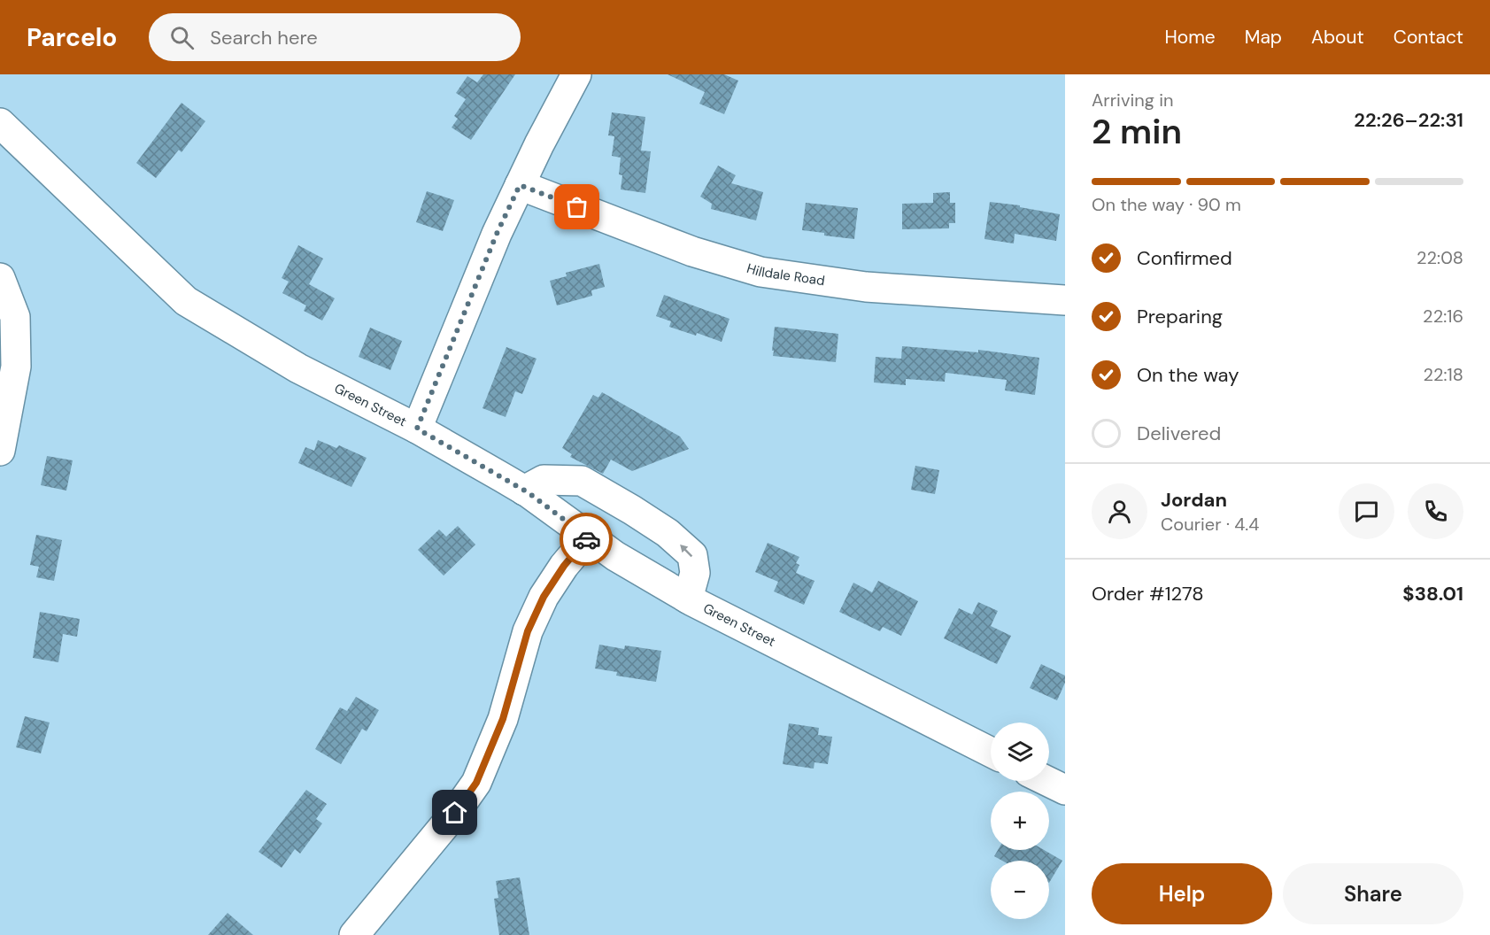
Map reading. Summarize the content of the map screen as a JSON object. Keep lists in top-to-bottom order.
{
  "streets": {
    "street": ["Hilldale Road", "Green Street"]
  },
  "page": {
    "header": "Parcelo",
    "search": "Search here",
    "nav": [
      "Home",
      "Map",
      "About",
      "Contact"
    ],
    "heading": ["2 min", "Arriving in", "22:26–22:31"],
    "panel": [
      "Jordan",
      "Courier · 4.4",
      "Order #1278",
      "$38.01"
    ],
    "bar": "On the way · 90 m",
    "list": [
      ["Confirmed", "22:08"],
      ["Preparing", "22:16"],
      ["On the way", "22:18"],
      "Delivered"
    ],
    "map_buttons": ["+", "−"],
    "buttons": ["Help", "Share"]
  }
}
